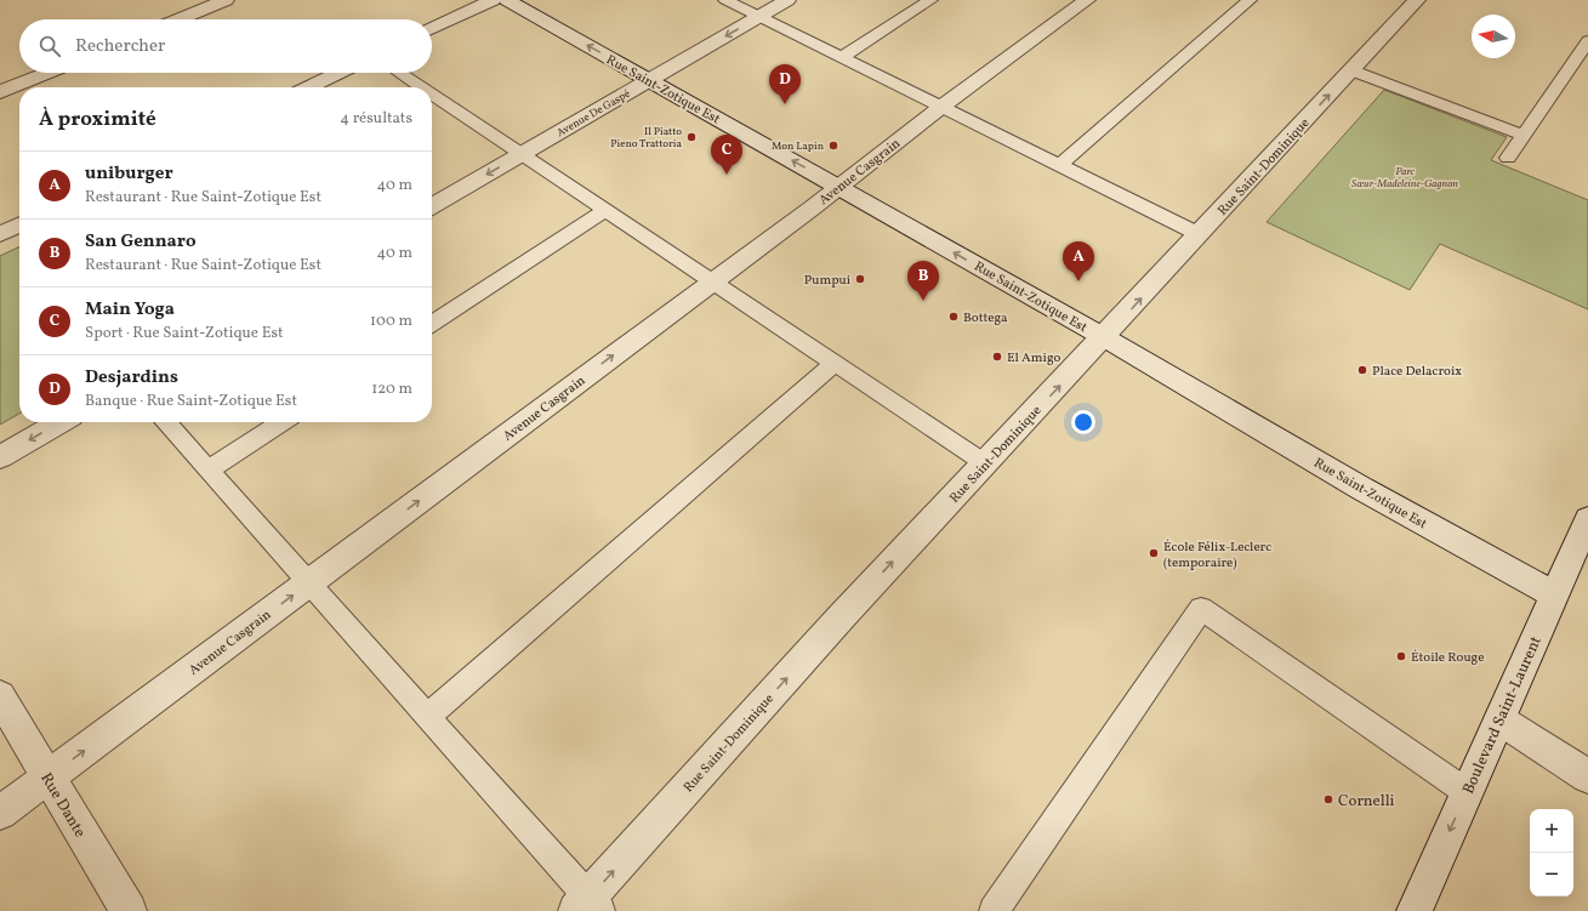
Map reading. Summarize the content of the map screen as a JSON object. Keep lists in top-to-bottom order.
{
  "streets": {
    "street": [
      "Rue Saint-Zotique Est",
      "Avenue De Gaspé",
      "Rue Saint-Dominique",
      "Avenue Casgrain",
      "Boulevard Saint-Laurent",
      "Rue Dante"
    ]
  },
  "crossings": [
    ["Rue Saint-Zotique Est", "Avenue De Gaspé"],
    ["Rue Saint-Zotique Est", "Rue Saint-Dominique"],
    ["Rue Saint-Zotique Est", "Avenue Casgrain"],
    ["Rue Saint-Zotique Est", "Boulevard Saint-Laurent"],
    ["Avenue Casgrain", "Rue Dante"]
  ],
  "one_way": [
    "Rue Saint-Zotique Est",
    "Avenue De Gaspé",
    "Rue Saint-Dominique",
    "Avenue Casgrain"
  ],
  "parks": ["Parc Sœur-Madeleine-Gagnon"],
  "places": [
    "Il Piatto Pieno Trattoria",
    "Mon Lapin",
    "Pumpui",
    "Bottega",
    "El Amigo",
    "Place Delacroix",
    "École Félix-Leclerc (temporaire)",
    "Étoile Rouge",
    "Cornelli"
  ],
  "north": "left",
  "page": {
    "search": "Rechercher",
    "pins": [
      "D",
      "C",
      "A",
      "B"
    ],
    "heading": ["À proximité", "4 résultats"],
    "list": [
      {
        "mark": "A",
        "name": "uniburger",
        "note": "Restaurant · Rue Saint-Zotique Est",
        "value": "40 m"
      },
      {
        "mark": "B",
        "name": "San Gennaro",
        "note": "Restaurant · Rue Saint-Zotique Est",
        "value": "40 m"
      },
      {
        "mark": "C",
        "name": "Main Yoga",
        "note": "Sport · Rue Saint-Zotique Est",
        "value": "100 m"
      },
      {
        "mark": "D",
        "name": "Desjardins",
        "note": "Banque · Rue Saint-Zotique Est",
        "value": "120 m"
      }
    ],
    "map_buttons": ["+", "−"]
  }
}
